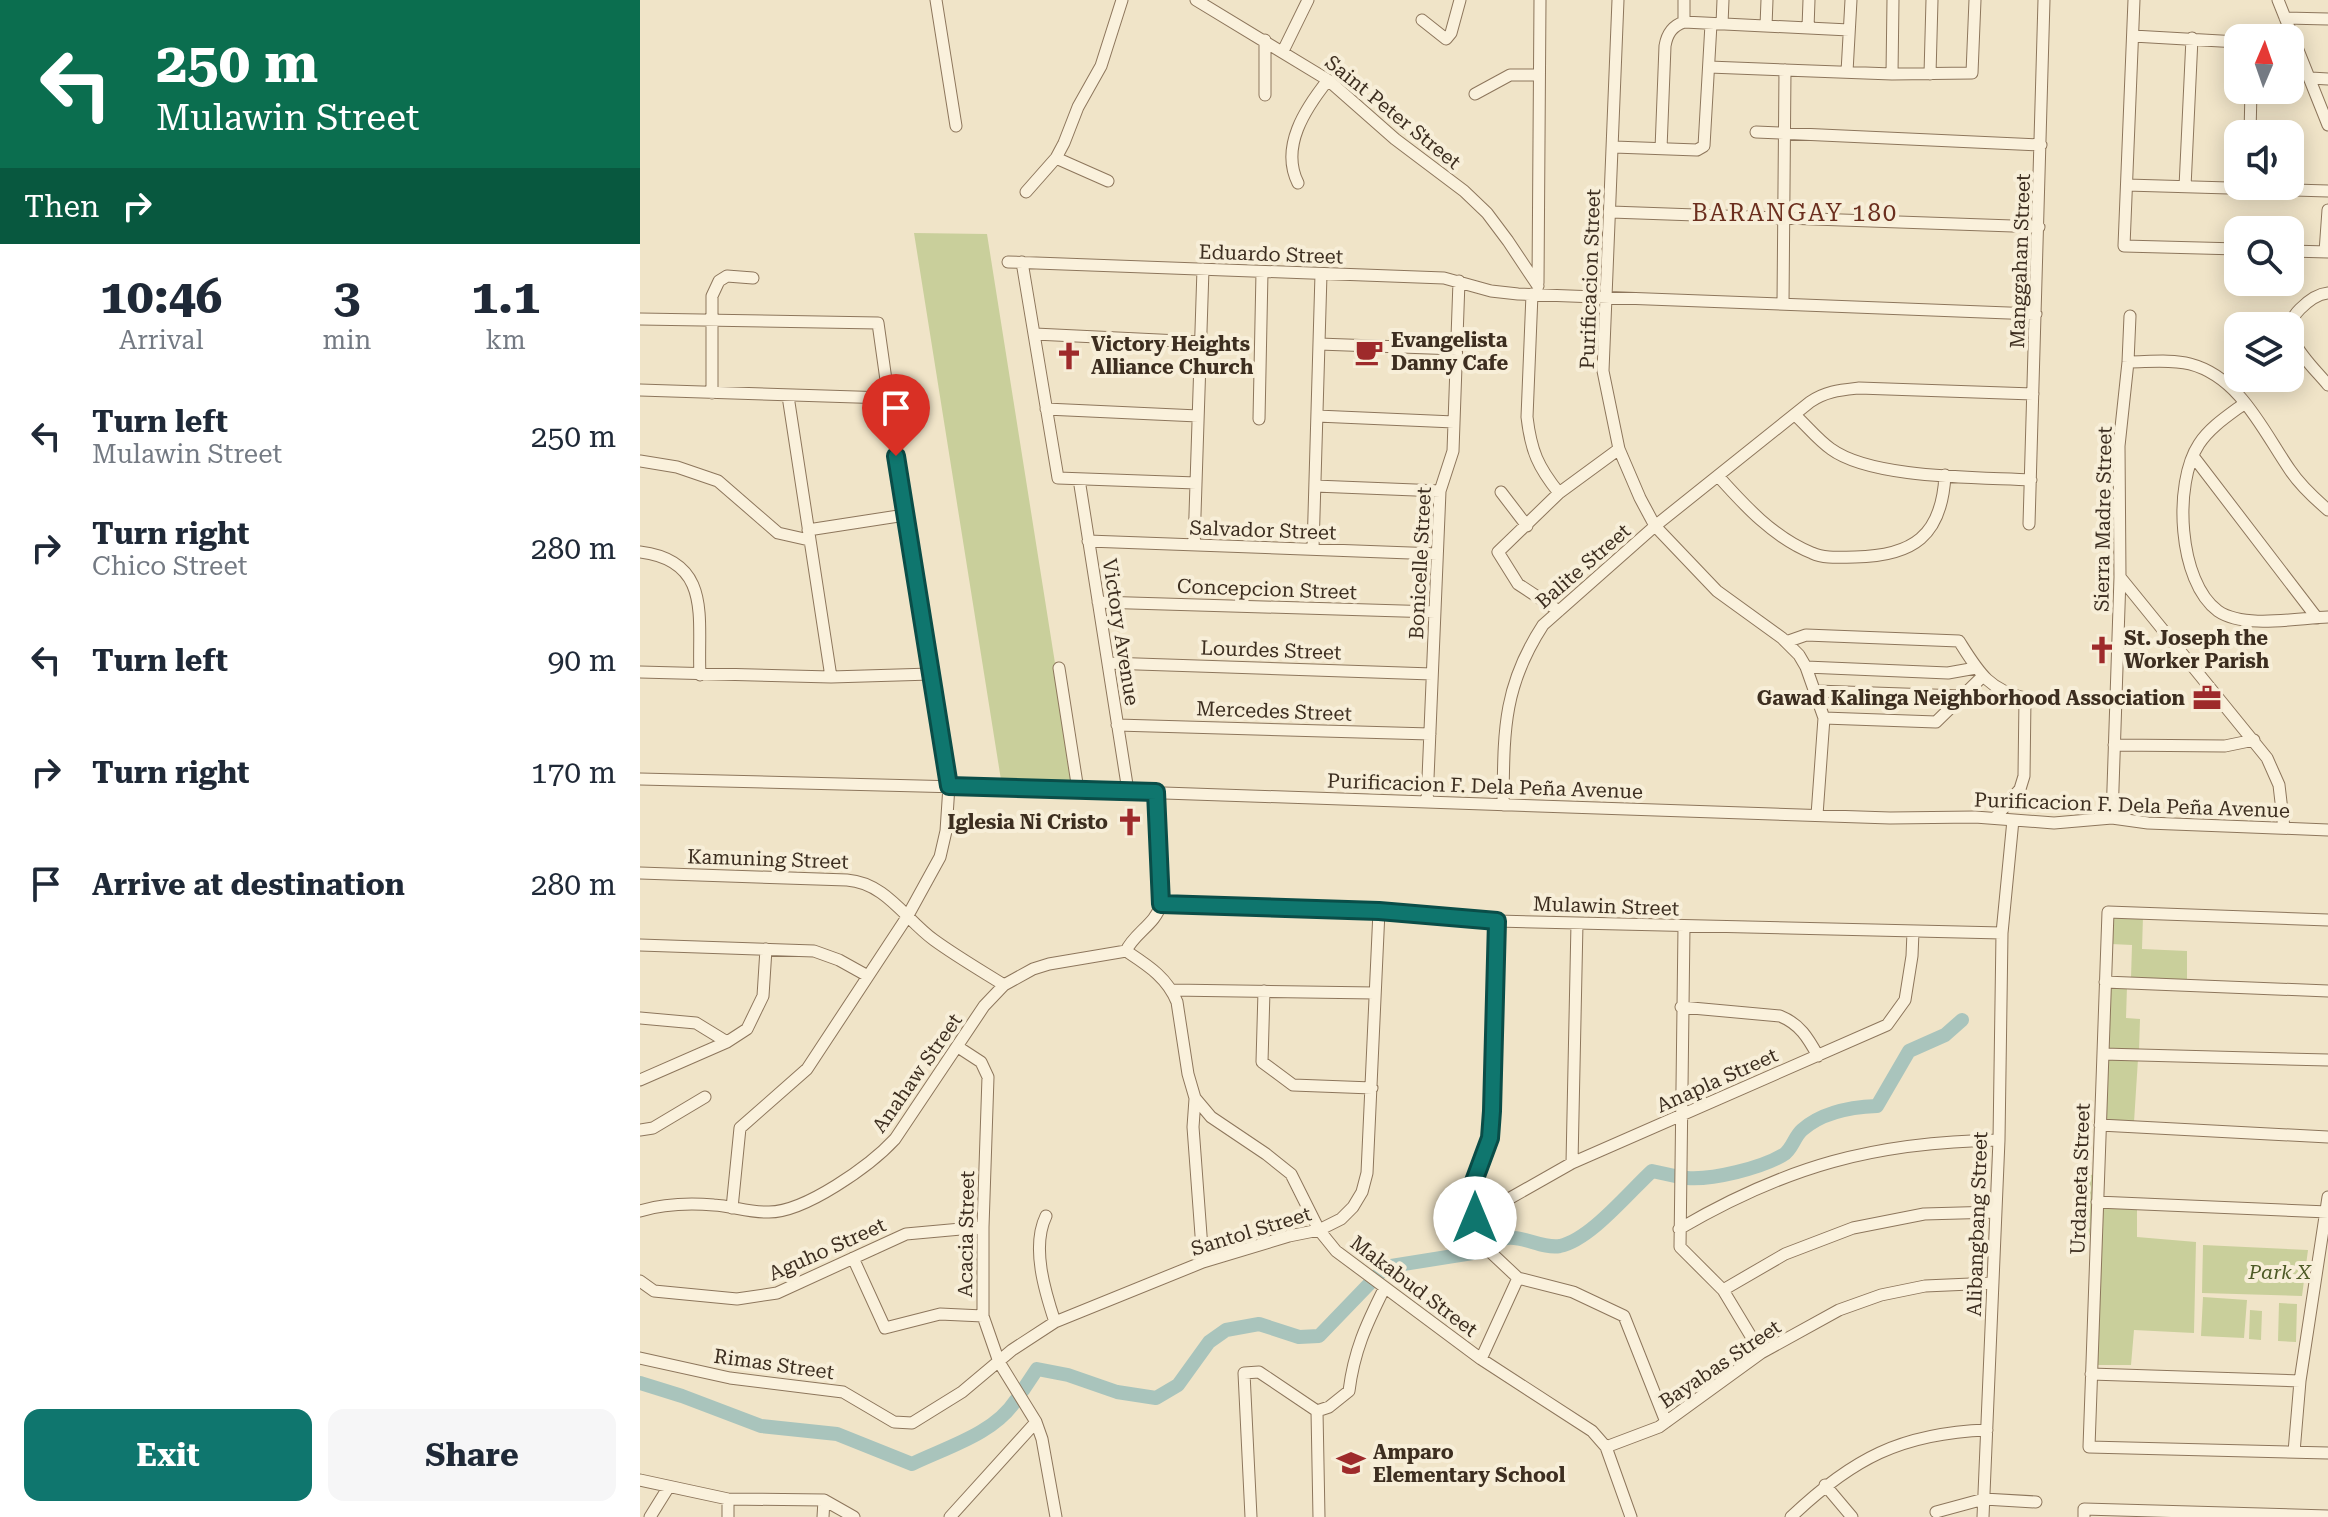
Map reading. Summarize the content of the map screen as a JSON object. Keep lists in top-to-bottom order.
{
  "streets": {
    "street": [
      "Saint Peter Street",
      "Eduardo Street",
      "Manggahan Street",
      "Purificacion Street",
      "Sierra Madre Street",
      "Salvador Street",
      "Bonicelle Street",
      "Balite Street",
      "Concepcion Street",
      "Victory Avenue",
      "Lourdes Street",
      "Mercedes Street",
      "Purificacion F. Dela Peña Avenue",
      "Kamuning Street",
      "Mulawin Street",
      "Anahaw Street",
      "Anapla Street",
      "Urdaneta Street",
      "Alibangbang Street",
      "Santol Street",
      "Acacia Street",
      "Aguho Street",
      "Makabud Street",
      "Rimas Street",
      "Bayabas Street"
    ]
  },
  "crossings": [
    ["Saint Peter Street", "Eduardo Street"],
    ["Eduardo Street", "Manggahan Street"],
    ["Eduardo Street", "Purificacion Street"],
    ["Eduardo Street", "Bonicelle Street"],
    ["Purificacion Street", "Balite Street"],
    ["Purificacion Street", "Purificacion F. Dela Peña Avenue"],
    ["Sierra Madre Street", "Purificacion F. Dela Peña Avenue"],
    ["Salvador Street", "Bonicelle Street"],
    ["Salvador Street", "Victory Avenue"],
    ["Bonicelle Street", "Concepcion Street"],
    ["Bonicelle Street", "Lourdes Street"],
    ["Bonicelle Street", "Mercedes Street"],
    ["Bonicelle Street", "Purificacion F. Dela Peña Avenue"],
    ["Balite Street", "Purificacion F. Dela Peña Avenue"],
    ["Concepcion Street", "Victory Avenue"],
    ["Victory Avenue", "Lourdes Street"],
    ["Victory Avenue", "Mercedes Street"],
    ["Victory Avenue", "Purificacion F. Dela Peña Avenue"],
    ["Purificacion F. Dela Peña Avenue", "Alibangbang Street"],
    ["Kamuning Street", "Anahaw Street"],
    ["Mulawin Street", "Anapla Street"],
    ["Mulawin Street", "Alibangbang Street"],
    ["Mulawin Street", "Santol Street"],
    ["Anahaw Street", "Acacia Street"],
    ["Alibangbang Street", "Bayabas Street"],
    ["Santol Street", "Makabud Street"],
    ["Santol Street", "Rimas Street"],
    ["Acacia Street", "Aguho Street"],
    ["Acacia Street", "Rimas Street"],
    ["Makabud Street", "Bayabas Street"]
  ],
  "districts": ["BARANGAY 180"],
  "parks": ["Park X"],
  "places": {
    "cafe": ["Evangelista Danny Cafe"],
    "church": ["Victory Heights Alliance Church", "St. Joseph the Worker Parish", "Iglesia Ni Cristo"],
    "office": ["Gawad Kalinga Neighborhood Association"],
    "school or university": ["Amparo Elementary School"]
  },
  "north": "top",
  "page": {
    "turn": ["250 m", "Mulawin Street"],
    "then": "Then",
    "eta": [
      "10:46",
      "Arrival",
      "3",
      "min",
      "1.1",
      "km"
    ],
    "list": [
      {
        "name": "Turn left",
        "note": "Mulawin Street",
        "value": "250 m"
      },
      {
        "name": "Turn right",
        "note": "Chico Street",
        "value": "280 m"
      },
      {
        "name": "Turn left",
        "value": "90 m"
      },
      {
        "name": "Turn right",
        "value": "170 m"
      },
      {
        "name": "Arrive at destination",
        "value": "280 m"
      }
    ],
    "buttons": ["Exit", "Share"]
  }
}
